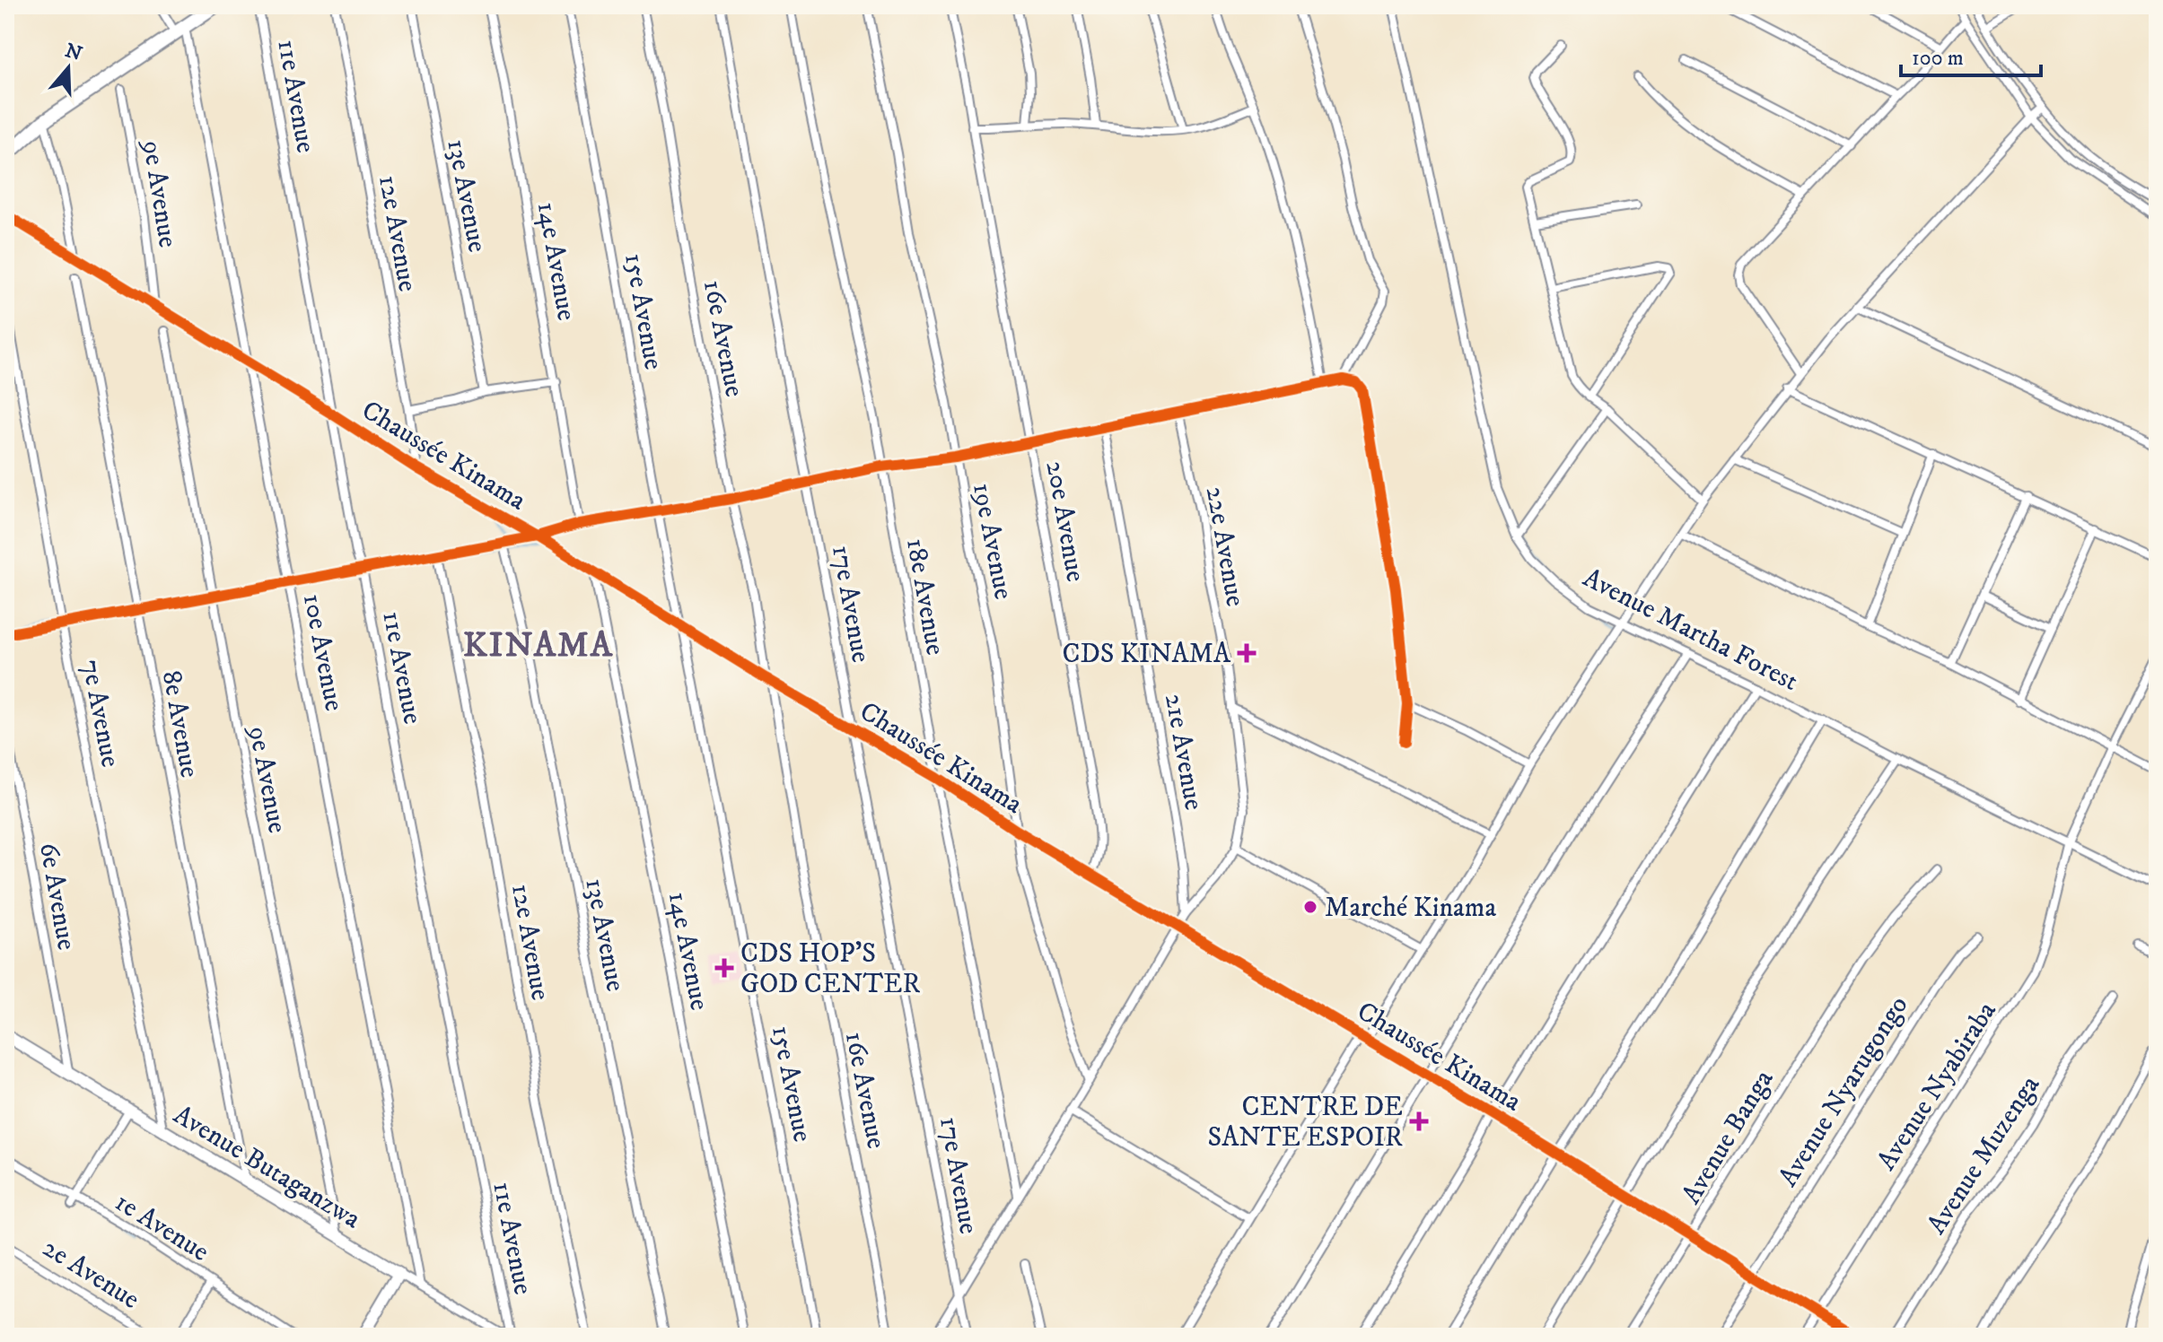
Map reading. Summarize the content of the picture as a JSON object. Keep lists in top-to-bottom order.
{
  "streets": {
    "street": [
      "11e Avenue",
      "9e Avenue",
      "13e Avenue",
      "12e Avenue",
      "14e Avenue",
      "15e Avenue",
      "16e Avenue",
      "Chaussée Kinama",
      "20e Avenue",
      "19e Avenue",
      "22e Avenue",
      "18e Avenue",
      "17e Avenue",
      "Avenue Martha Forest",
      "10e Avenue",
      "7e Avenue",
      "8e Avenue",
      "21e Avenue",
      "6e Avenue",
      "Avenue Nyabiraba",
      "Avenue Nyarugongo",
      "Avenue Banga",
      "Avenue Muzenga",
      "Avenue Butaganzwa",
      "1e Avenue",
      "2e Avenue"
    ]
  },
  "crossings": [
    ["11e Avenue", "Chaussée Kinama"],
    ["11e Avenue", "Avenue Butaganzwa"],
    ["9e Avenue", "Chaussée Kinama"],
    ["9e Avenue", "Avenue Butaganzwa"],
    ["12e Avenue", "Chaussée Kinama"],
    ["14e Avenue", "Chaussée Kinama"],
    ["15e Avenue", "Chaussée Kinama"],
    ["16e Avenue", "Chaussée Kinama"],
    ["Chaussée Kinama", "20e Avenue"],
    ["Chaussée Kinama", "19e Avenue"],
    ["Chaussée Kinama", "22e Avenue"],
    ["Chaussée Kinama", "18e Avenue"],
    ["Chaussée Kinama", "17e Avenue"],
    ["Chaussée Kinama", "10e Avenue"],
    ["Chaussée Kinama", "Avenue Nyabiraba"],
    ["Chaussée Kinama", "Avenue Nyarugongo"],
    ["Chaussée Kinama", "Avenue Banga"],
    ["19e Avenue", "22e Avenue"],
    ["22e Avenue", "18e Avenue"],
    ["22e Avenue", "17e Avenue"],
    ["22e Avenue", "21e Avenue"],
    ["Avenue Martha Forest", "Avenue Nyabiraba"],
    ["10e Avenue", "Avenue Butaganzwa"],
    ["7e Avenue", "Avenue Butaganzwa"],
    ["8e Avenue", "Avenue Butaganzwa"],
    ["6e Avenue", "Avenue Butaganzwa"]
  ],
  "districts": ["KINAMA"],
  "places": {
    "health": ["CDS KINAMA", "CDS HOP'S GOD CENTER", "CENTRE DE SANTE ESPOIR"],
    "other": ["Marché Kinama"]
  },
  "scale_bar": "100 m",
  "north": "top"
}
